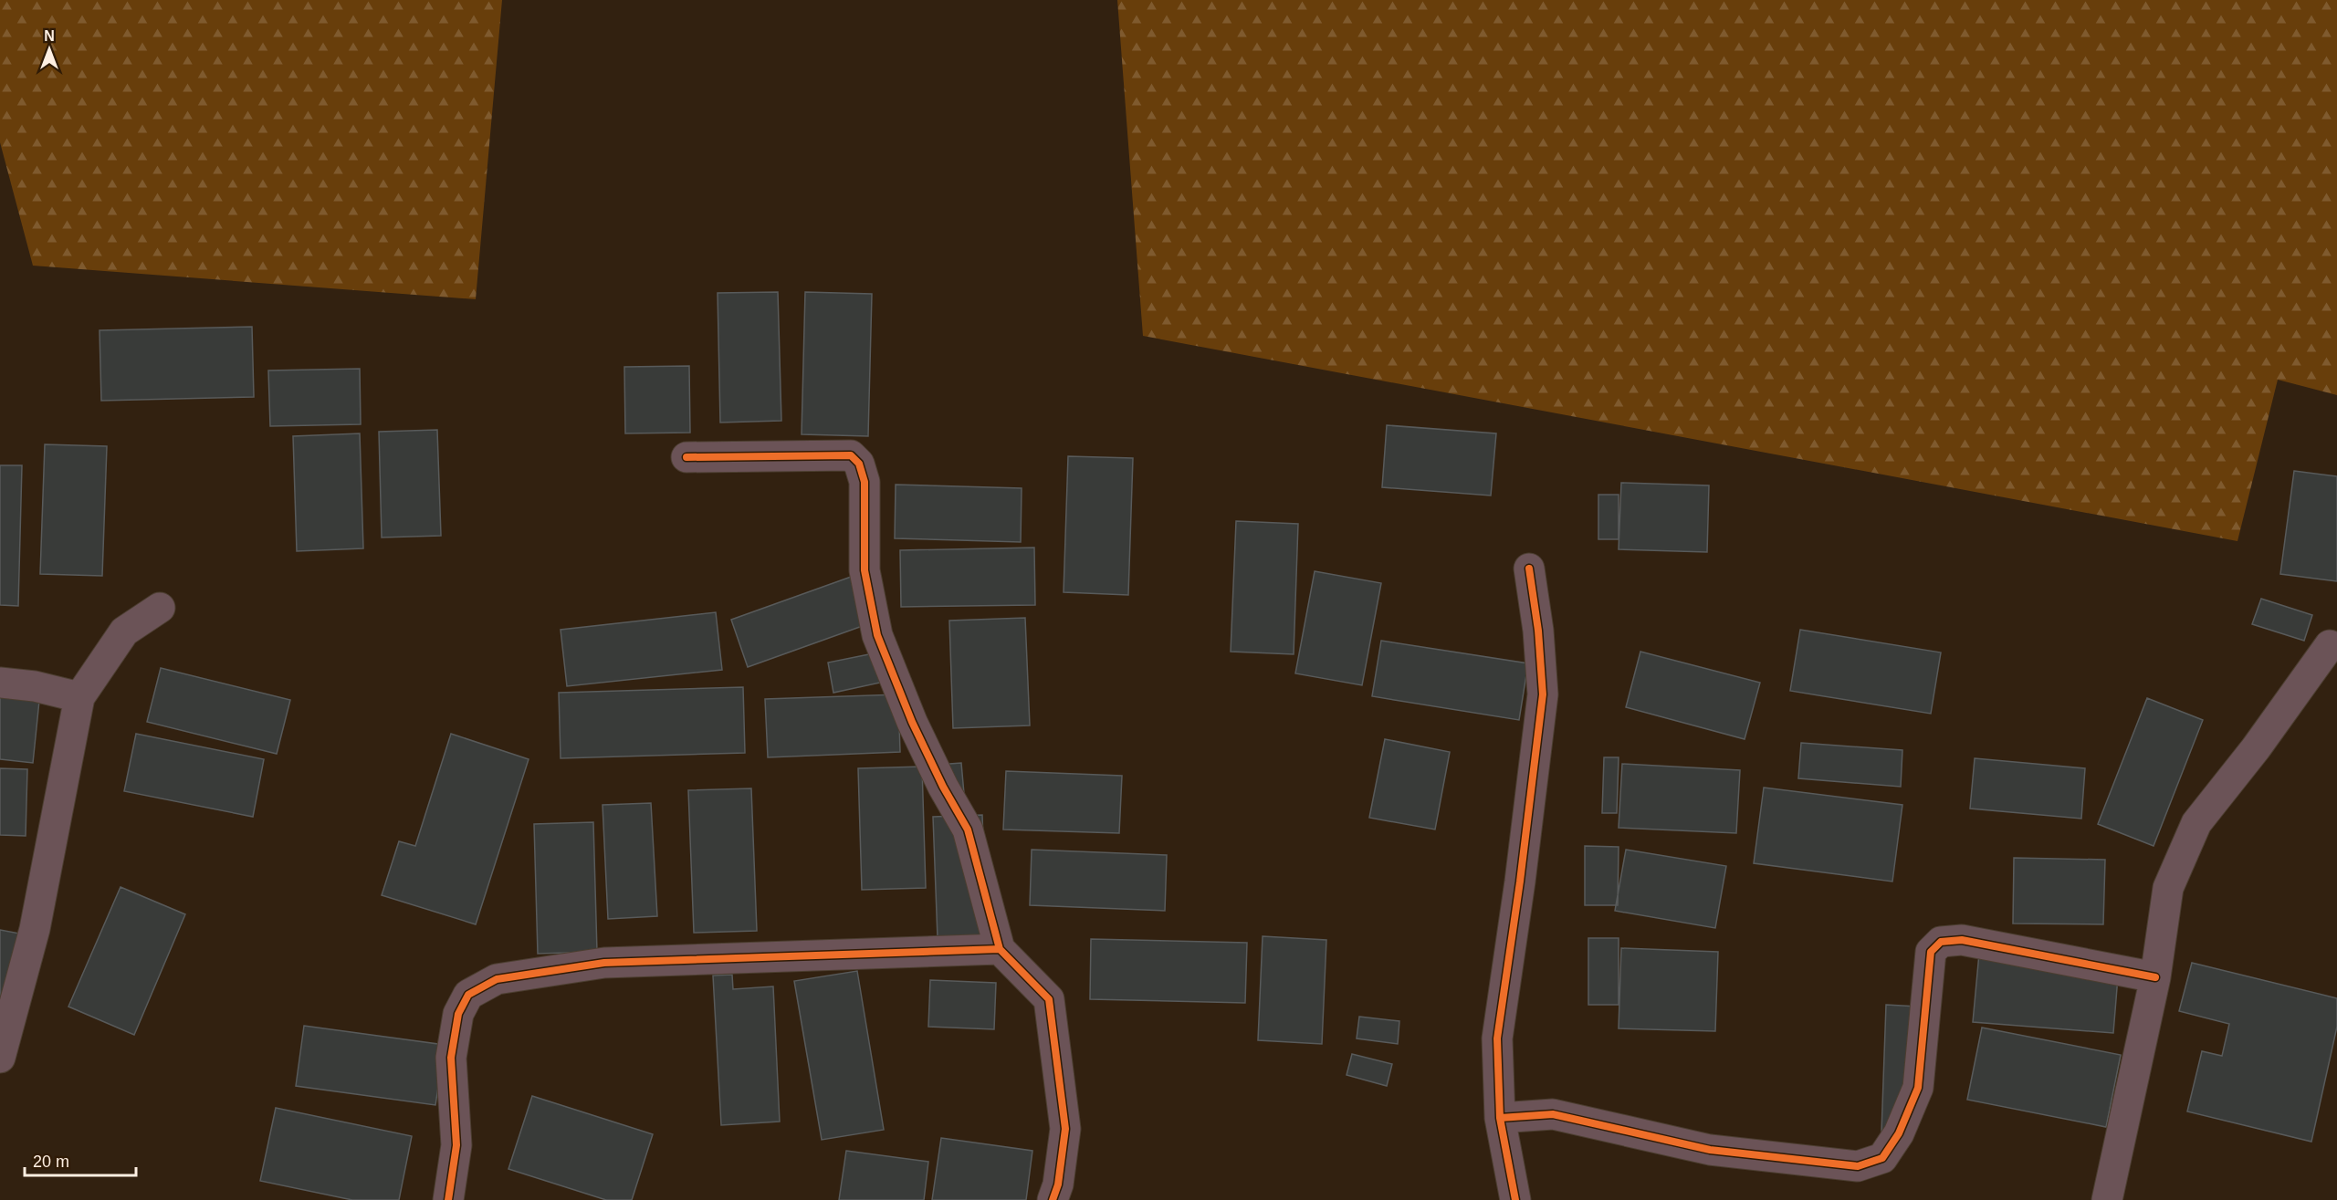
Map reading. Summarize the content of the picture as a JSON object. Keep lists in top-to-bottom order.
{
  "scale_bar": "20 m",
  "north": "top"
}
